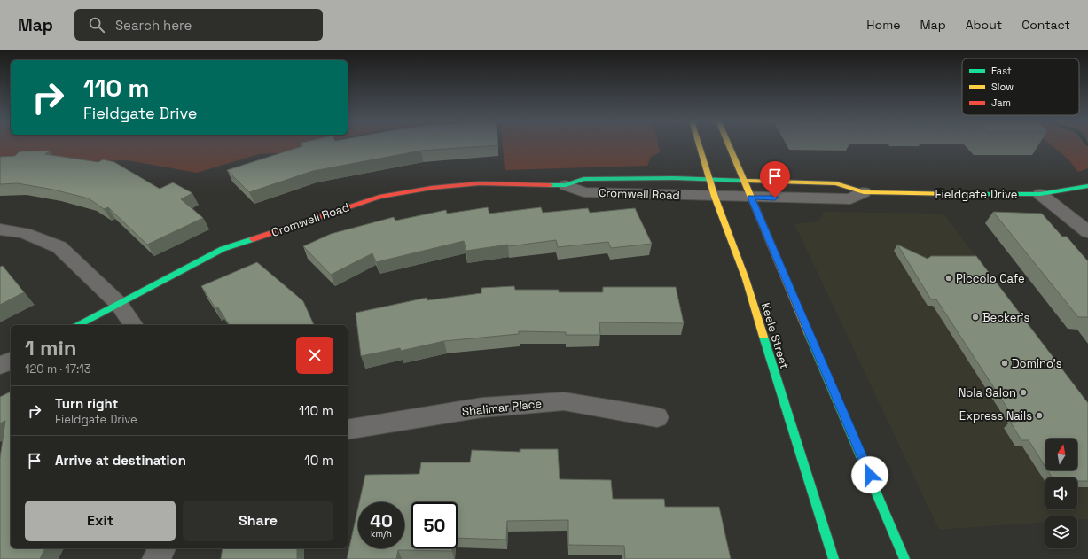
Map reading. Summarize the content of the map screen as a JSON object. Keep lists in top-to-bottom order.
{
  "streets": {
    "main road": ["Cromwell Road", "Fieldgate Drive", "Keele Street"],
    "street": ["Shalimar Place"]
  },
  "crossings": [
    ["Cromwell Road", "Fieldgate Drive"],
    ["Cromwell Road", "Keele Street"],
    ["Fieldgate Drive", "Keele Street"]
  ],
  "places": [
    "Piccolo Cafe",
    "Becker's",
    "Domino's",
    "Nola Salon",
    "Express Nails"
  ],
  "legend": ["Fast", "Slow", "Jam"],
  "north": "top",
  "page": {
    "header": "Map",
    "search": "Search here",
    "nav": [
      "Home",
      "Map",
      "About",
      "Contact"
    ],
    "turn": ["110 m", "Fieldgate Drive"],
    "heading": ["1 min", "120 m · 17:13"],
    "list": [
      {
        "name": "Turn right",
        "note": "Fieldgate Drive",
        "value": "110 m"
      },
      {
        "name": "Arrive at destination",
        "value": "10 m"
      }
    ],
    "buttons": ["Exit", "Share"],
    "speed": "40 km/h",
    "limit": "50"
  }
}
